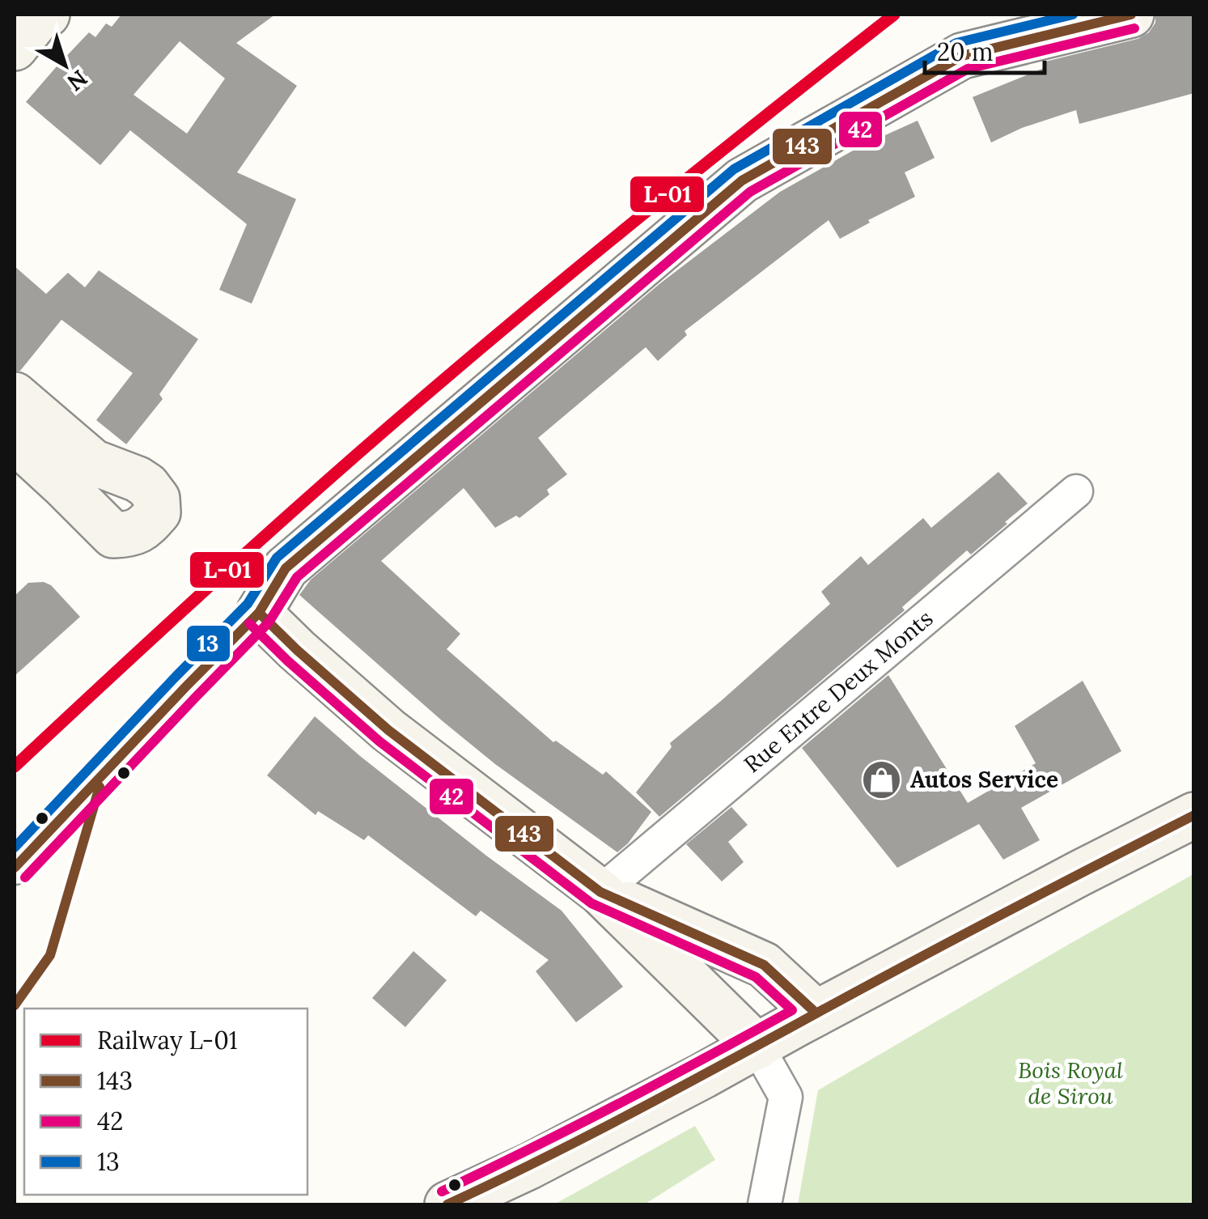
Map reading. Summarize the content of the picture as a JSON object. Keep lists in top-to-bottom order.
{
  "streets": {
    "street": ["Rue Entre Deux Monts"]
  },
  "parks": ["Bois Royal de Sirou"],
  "places": {
    "shop": ["Autos Service"]
  },
  "lines": [
    "rail line L-01",
    "transit line 143",
    "transit line 13",
    "transit line 42"
  ],
  "legend": [
    "Railway L-01",
    "143",
    "42",
    "13"
  ],
  "scale_bar": "20 m",
  "north": "bottom right"
}
